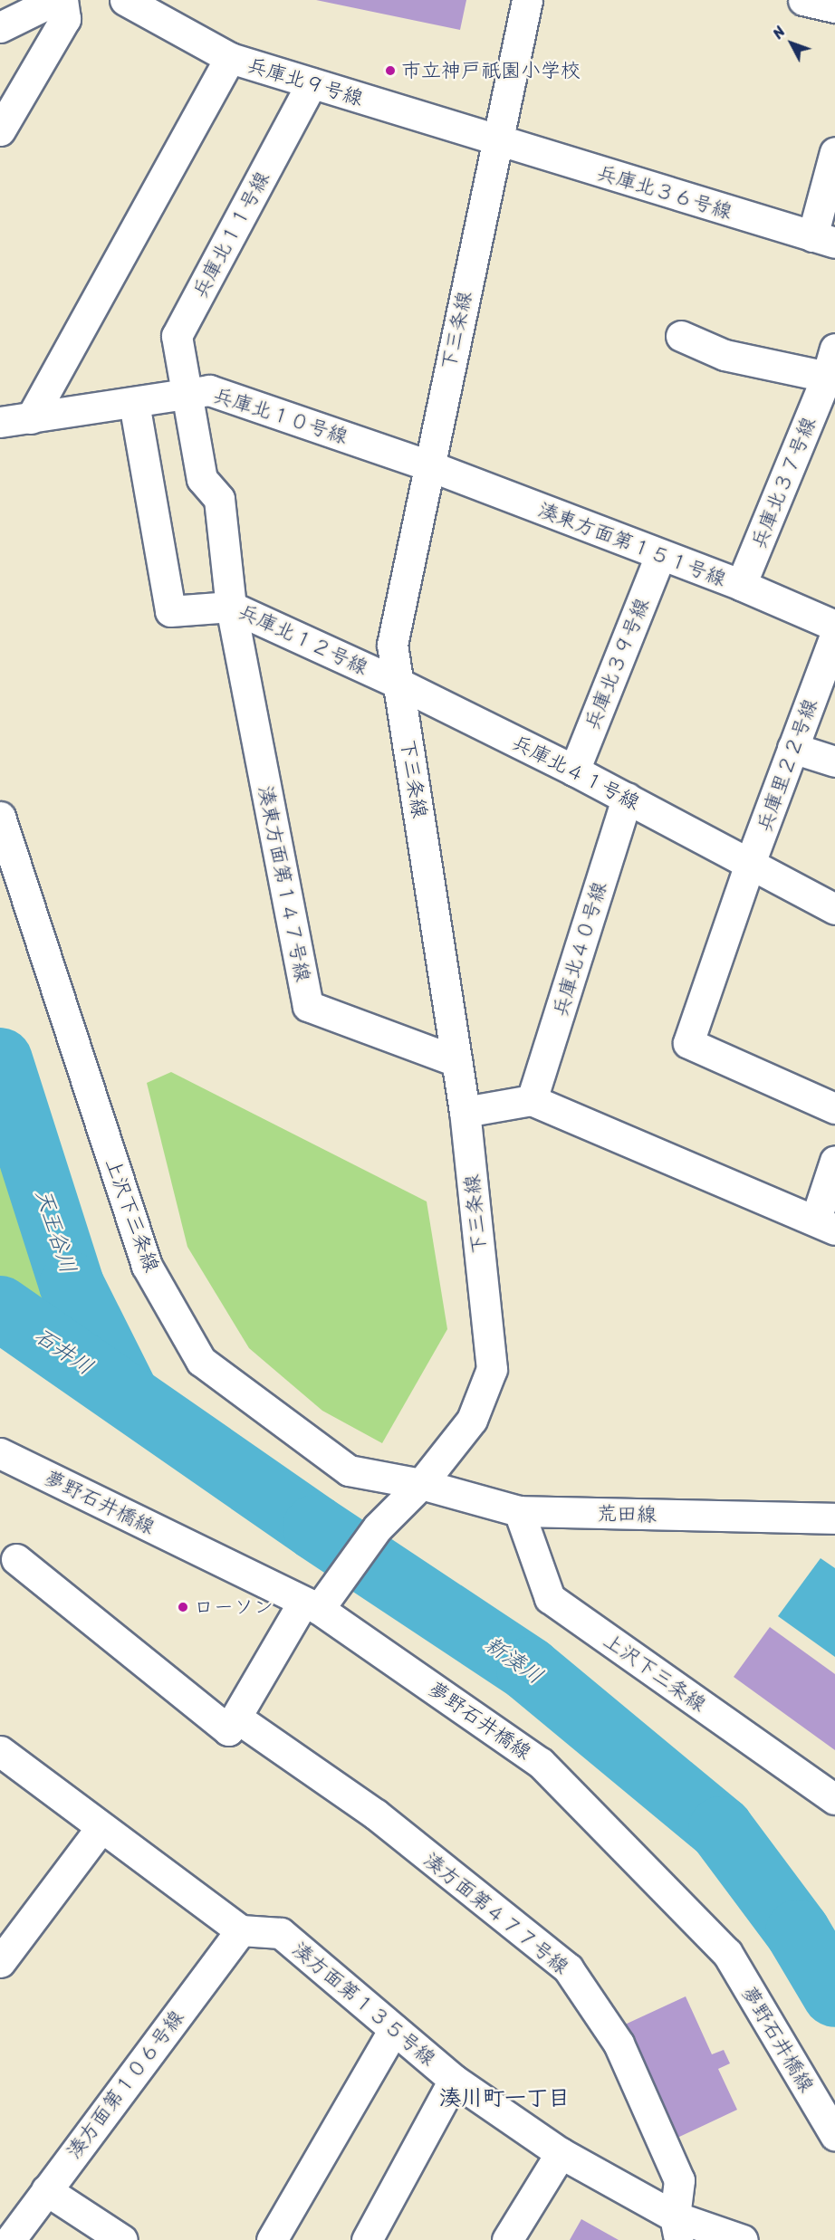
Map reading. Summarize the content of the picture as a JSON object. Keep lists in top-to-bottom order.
{
  "streets": {
    "street": [
      "兵庫北９号線",
      "兵庫北３６号線",
      "兵庫北１１号線",
      "下三条線",
      "兵庫北１０号線",
      "兵庫北３７号線",
      "湊東方面第１５１号線",
      "兵庫北１２号線",
      "兵庫北３９号線",
      "兵庫里２２号線",
      "兵庫北４１号線",
      "湊東方面第１４７号線",
      "兵庫北４０号線",
      "上沢下三条線",
      "夢野石井橋線",
      "荒田線",
      "湊方面第４７７号線",
      "湊方面第１３５号線",
      "湊方面第１０６号線"
    ]
  },
  "crossings": [
    ["兵庫北９号線", "兵庫北３６号線"],
    ["兵庫北９号線", "兵庫北１１号線"],
    ["兵庫北９号線", "下三条線"],
    ["兵庫北３６号線", "下三条線"],
    ["兵庫北１１号線", "兵庫北１０号線"],
    ["兵庫北１１号線", "兵庫北１２号線"],
    ["下三条線", "兵庫北１０号線"],
    ["下三条線", "湊東方面第１５１号線"],
    ["下三条線", "兵庫北１２号線"],
    ["下三条線", "兵庫北４１号線"],
    ["下三条線", "湊東方面第１４７号線"],
    ["下三条線", "上沢下三条線"],
    ["下三条線", "夢野石井橋線"],
    ["下三条線", "荒田線"],
    ["下三条線", "湊方面第４７７号線"],
    ["兵庫北１０号線", "湊東方面第１５１号線"],
    ["兵庫北１０号線", "兵庫北１２号線"],
    ["兵庫北３７号線", "湊東方面第１５１号線"],
    ["湊東方面第１５１号線", "兵庫北３９号線"],
    ["兵庫北１２号線", "兵庫北４１号線"],
    ["兵庫北１２号線", "湊東方面第１４７号線"],
    ["兵庫北３９号線", "兵庫北４１号線"],
    ["兵庫里２２号線", "兵庫北４１号線"],
    ["兵庫北４１号線", "兵庫北４０号線"],
    ["上沢下三条線", "荒田線"],
    ["湊方面第４７７号線", "湊方面第１３５号線"],
    ["湊方面第１３５号線", "湊方面第１０６号線"]
  ],
  "districts": ["湊川町一丁目"],
  "water": ["天王谷川", "石井川", "新湊川"],
  "places": ["市立神戸祇園小学校", "ローソン"],
  "north": "top left"
}
